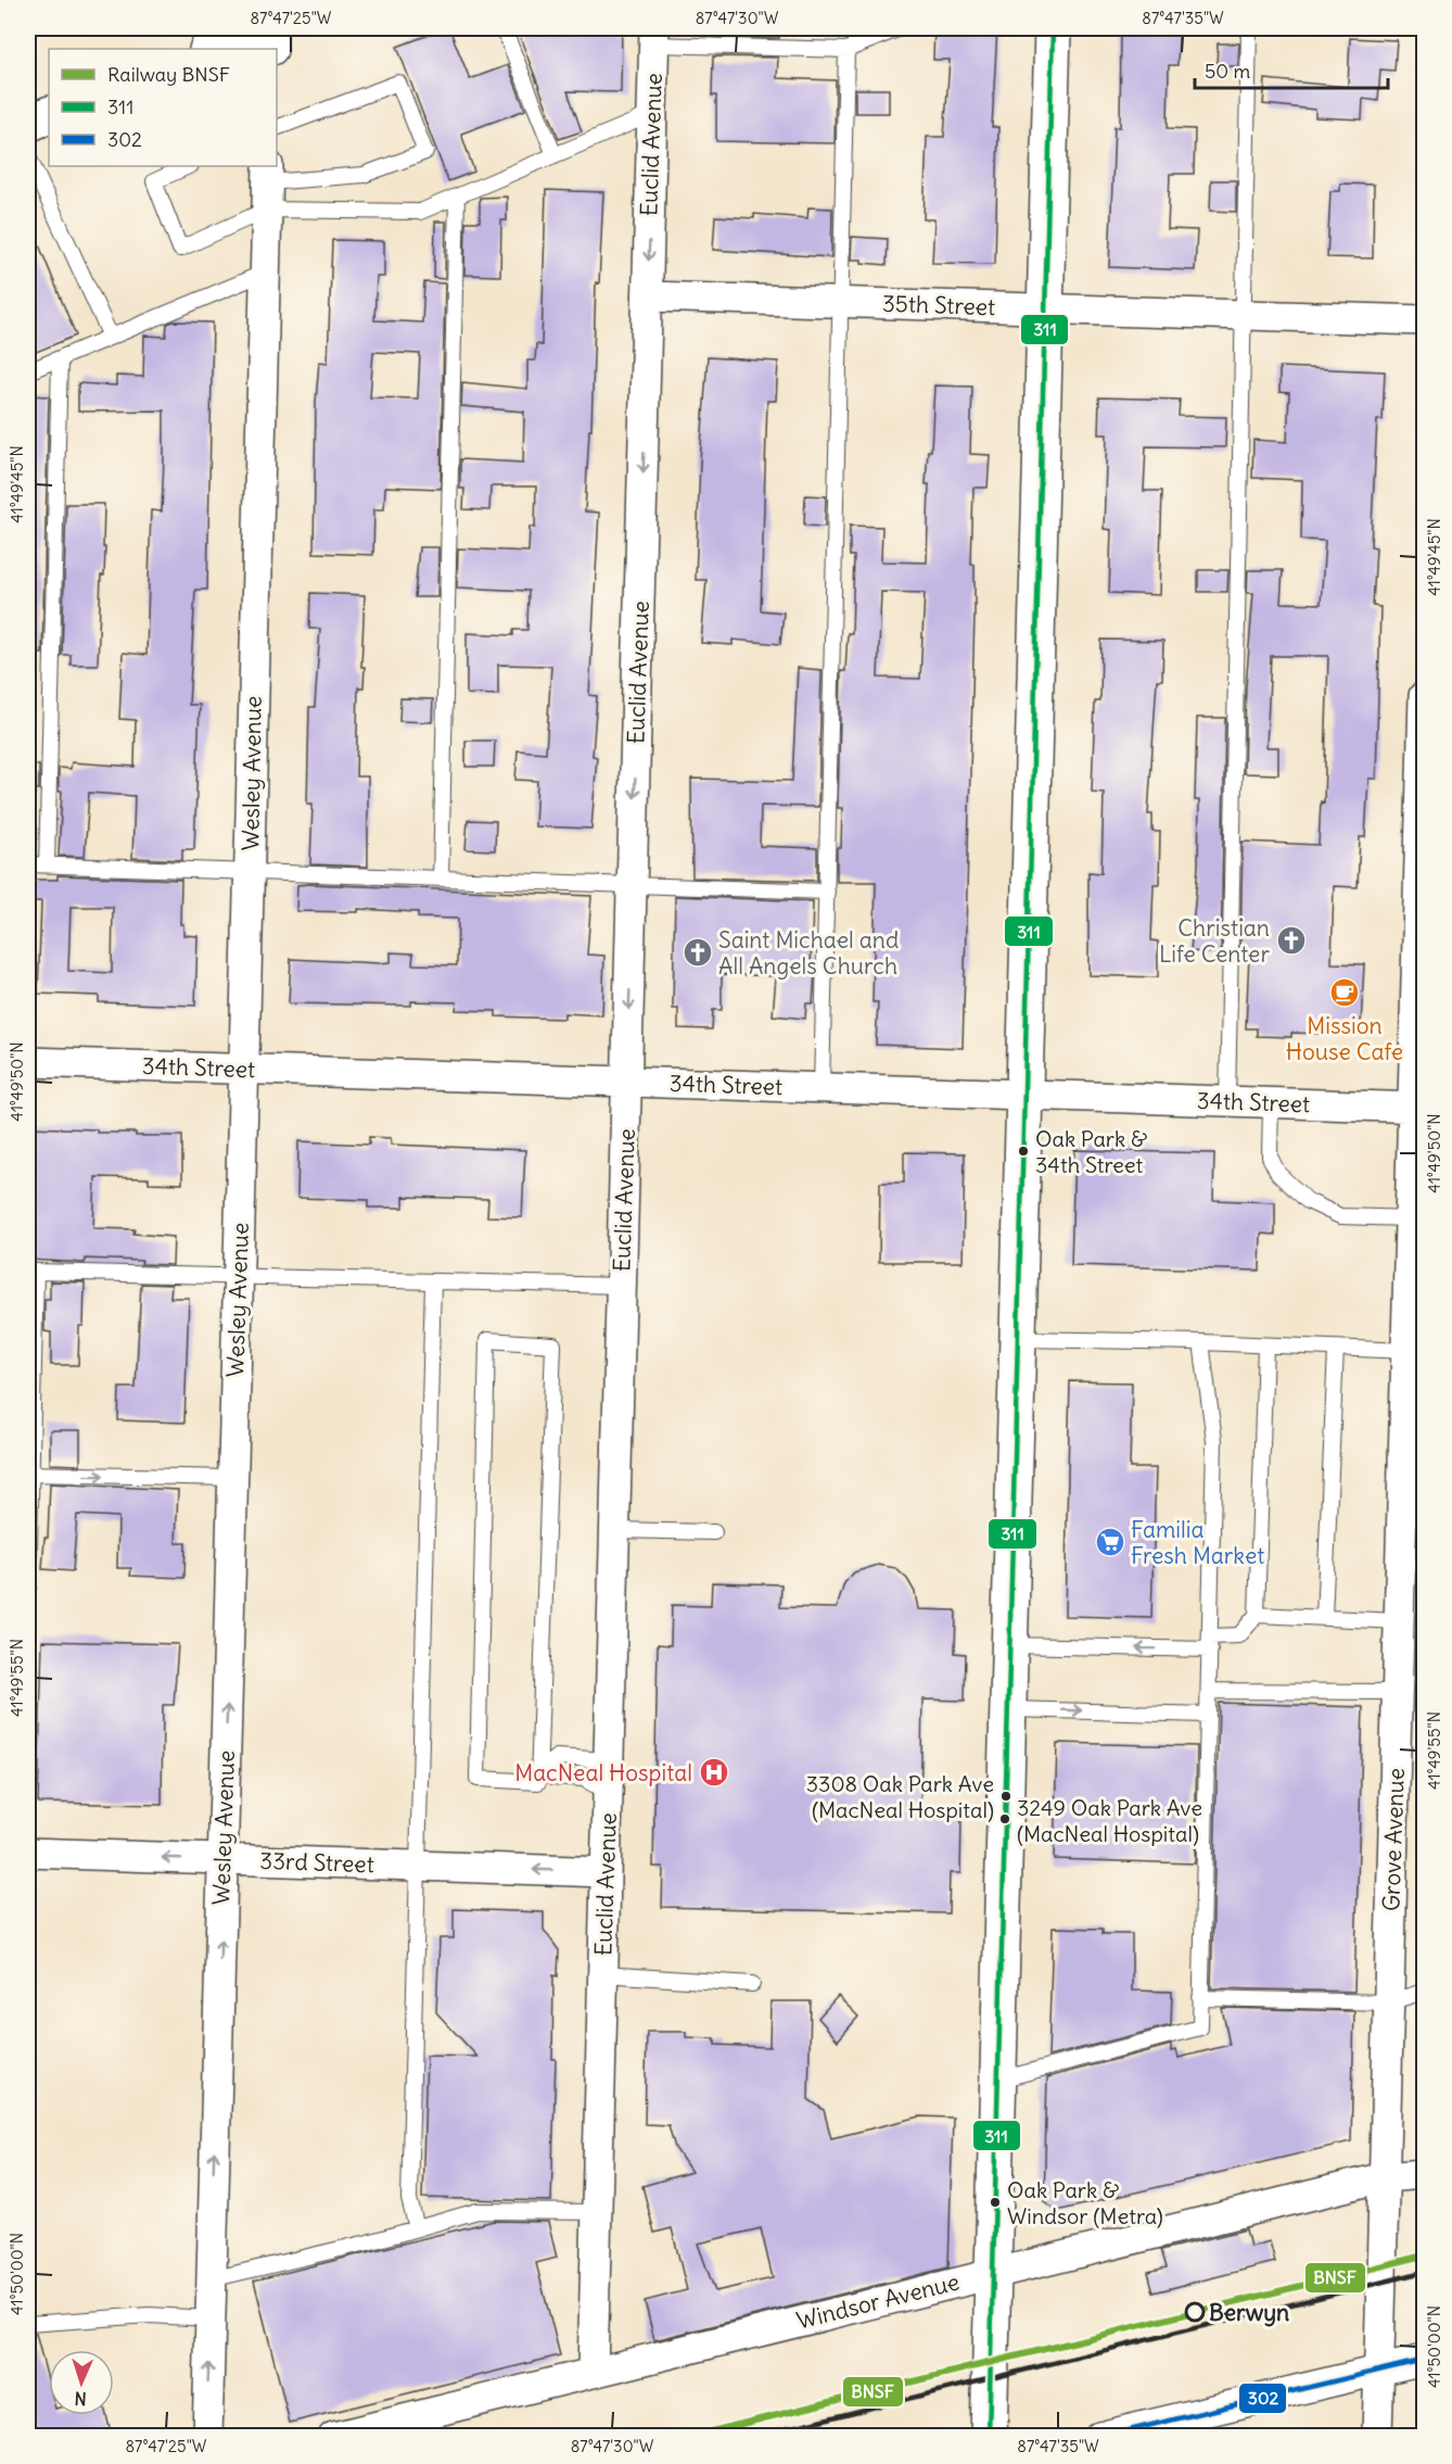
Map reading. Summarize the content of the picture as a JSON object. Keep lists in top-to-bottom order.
{
  "streets": {
    "street": [
      "Euclid Avenue",
      "35th Street",
      "Wesley Avenue",
      "34th Street",
      "Grove Avenue",
      "33rd Street",
      "Windsor Avenue"
    ]
  },
  "crossings": [
    ["Euclid Avenue", "35th Street"],
    ["Euclid Avenue", "34th Street"],
    ["Euclid Avenue", "33rd Street"],
    ["Euclid Avenue", "Windsor Avenue"],
    ["Wesley Avenue", "34th Street"],
    ["Wesley Avenue", "33rd Street"],
    ["34th Street", "Grove Avenue"],
    ["Grove Avenue", "Windsor Avenue"]
  ],
  "one_way": ["Euclid Avenue", "Wesley Avenue", "33rd Street"],
  "places": {
    "church": ["Christian Life Center", "Saint Michael and All Angels Church"],
    "cafe": ["Mission House Cafe"],
    "other": [
      "Oak Park & 34th Street",
      "3308 Oak Park Ave (MacNeal Hospital)",
      "3249 Oak Park Ave (MacNeal Hospital)",
      "Oak Park & Windsor (Metra)",
      "Berwyn"
    ],
    "supermarket": ["Familia Fresh Market"],
    "hospital": ["MacNeal Hospital"]
  },
  "lines": ["transit line 311", "rail line BNSF", "transit line 302"],
  "legend": ["Railway BNSF", "311", "302"],
  "scale_bar": "50 m",
  "north": "bottom",
  "coordinates": [
    "87°47'25\"W",
    "87°47'30\"W",
    "87°47'35\"W",
    "41°49'45\"N",
    "41°49'50\"N",
    "41°49'55\"N",
    "41°50'00\"N"
  ]
}
